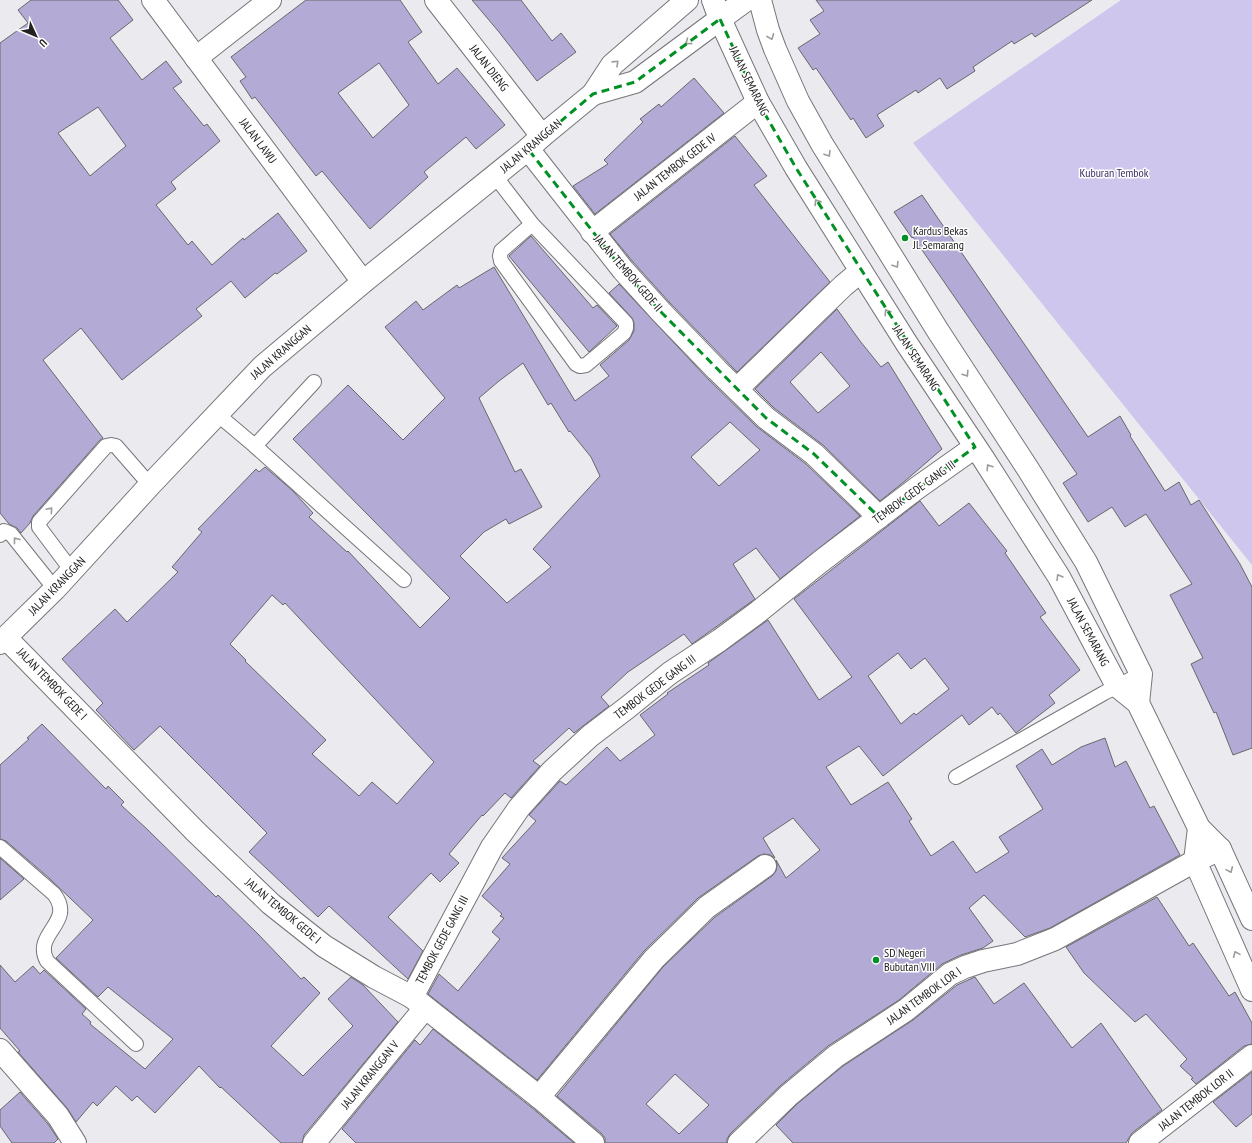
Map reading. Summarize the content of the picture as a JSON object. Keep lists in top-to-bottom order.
{
  "streets": {
    "main road": [
      "JALAN DIENG",
      "JALAN SEMARANG",
      "JALAN LAWU",
      "JALAN KRANGGAN",
      "JALAN TEMBOK GEDE IV",
      "JALAN TEMBOK GEDE II",
      "TEMBOK GEDE GANG III",
      "JALAN TEMBOK GEDE I",
      "JALAN TEMBOK LOR I",
      "JALAN KRANGGAN V",
      "JALAN TEMBOK LOR II"
    ]
  },
  "crossings": [
    ["JALAN DIENG", "JALAN KRANGGAN"],
    ["JALAN DIENG", "JALAN TEMBOK GEDE II"],
    ["JALAN SEMARANG", "JALAN KRANGGAN"],
    ["JALAN SEMARANG", "JALAN TEMBOK GEDE IV"],
    ["JALAN SEMARANG", "TEMBOK GEDE GANG III"],
    ["JALAN SEMARANG", "JALAN TEMBOK LOR I"],
    ["JALAN LAWU", "JALAN KRANGGAN"],
    ["JALAN KRANGGAN", "JALAN TEMBOK GEDE II"],
    ["JALAN KRANGGAN", "JALAN TEMBOK GEDE I"],
    ["JALAN TEMBOK GEDE IV", "JALAN TEMBOK GEDE II"],
    ["JALAN TEMBOK GEDE II", "TEMBOK GEDE GANG III"],
    ["TEMBOK GEDE GANG III", "JALAN TEMBOK GEDE I"],
    ["TEMBOK GEDE GANG III", "JALAN KRANGGAN V"],
    ["JALAN TEMBOK GEDE I", "JALAN KRANGGAN V"]
  ],
  "parks": ["Kuburan Tembok"],
  "places": ["Kardus Bekas Jl. Semarang", "SD Negeri Bubutan VIII"],
  "north": "bottom right"
}
